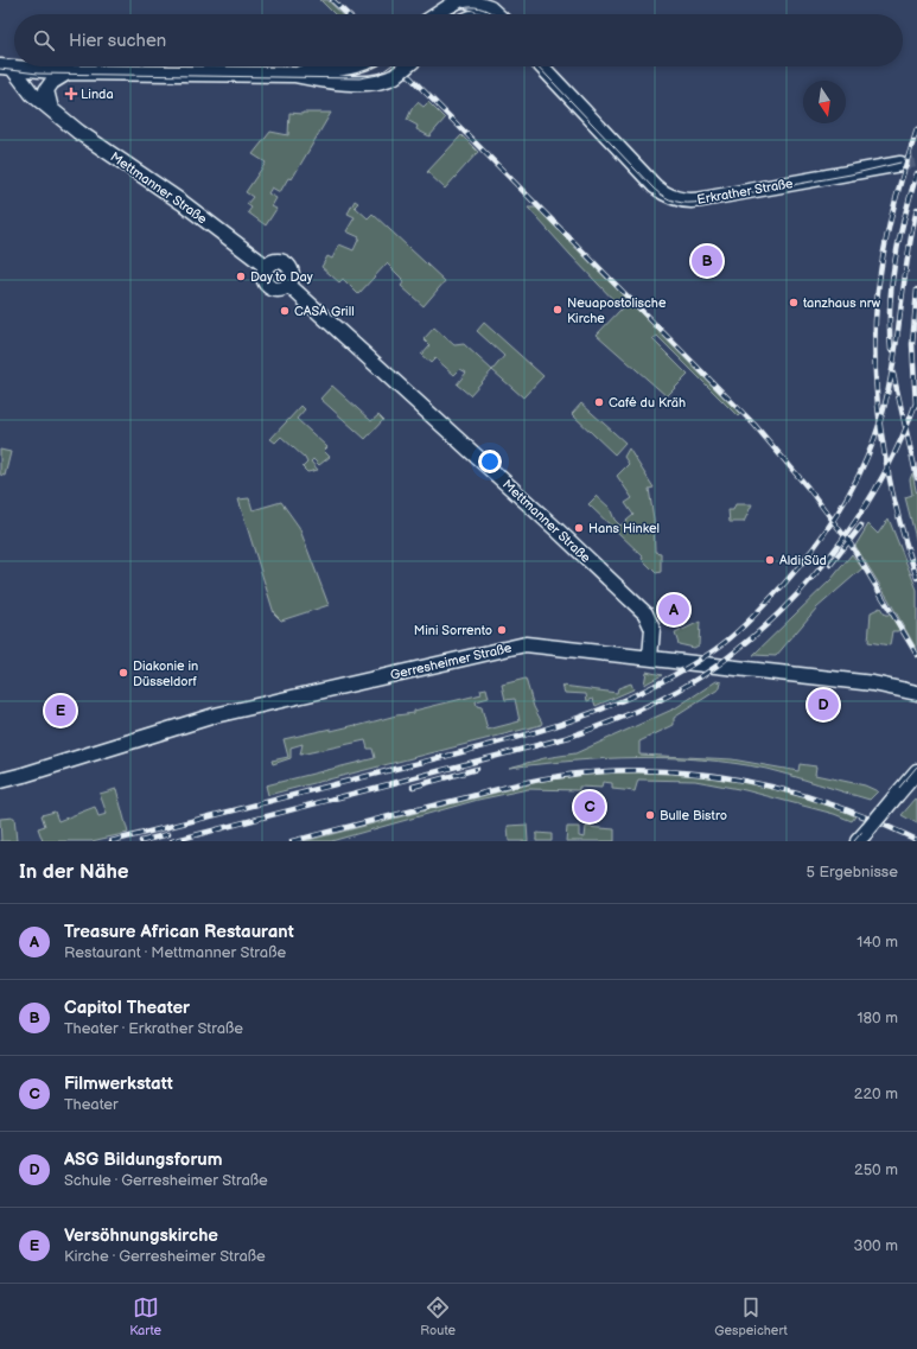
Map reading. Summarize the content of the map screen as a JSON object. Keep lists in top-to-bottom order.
{
  "streets": {
    "street": ["Mettmanner Straße", "Erkrather Straße", "Gerresheimer Straße"]
  },
  "crossings": [
    ["Mettmanner Straße", "Gerresheimer Straße"]
  ],
  "places": {
    "health": ["Linda"],
    "other": [
      "Day to Day",
      "tanzhaus nrw",
      "Neuapostolische Kirche",
      "CASA Grill",
      "Café du Kräh",
      "Hans Hinkel",
      "Aldi Süd",
      "Mini Sorrento",
      "Diakonie in Düsseldorf",
      "Bulle Bistro"
    ]
  },
  "north": "bottom",
  "page": {
    "search": "Hier suchen",
    "pins": [
      "B",
      "A",
      "D",
      "E",
      "C"
    ],
    "heading": ["In der Nähe", "5 Ergebnisse"],
    "list": [
      {
        "mark": "A",
        "name": "Treasure African Restaurant",
        "note": "Restaurant · Mettmanner Straße",
        "value": "140 m"
      },
      {
        "mark": "B",
        "name": "Capitol Theater",
        "note": "Theater · Erkrather Straße",
        "value": "180 m"
      },
      {
        "mark": "C",
        "name": "Filmwerkstatt",
        "note": "Theater",
        "value": "220 m"
      },
      {
        "mark": "D",
        "name": "ASG Bildungsforum",
        "note": "Schule · Gerresheimer Straße",
        "value": "250 m"
      },
      {
        "mark": "E",
        "name": "Versöhnungskirche",
        "note": "Kirche · Gerresheimer Straße",
        "value": "300 m"
      }
    ],
    "nav": ["Karte", "Route", "Gespeichert"]
  }
}
